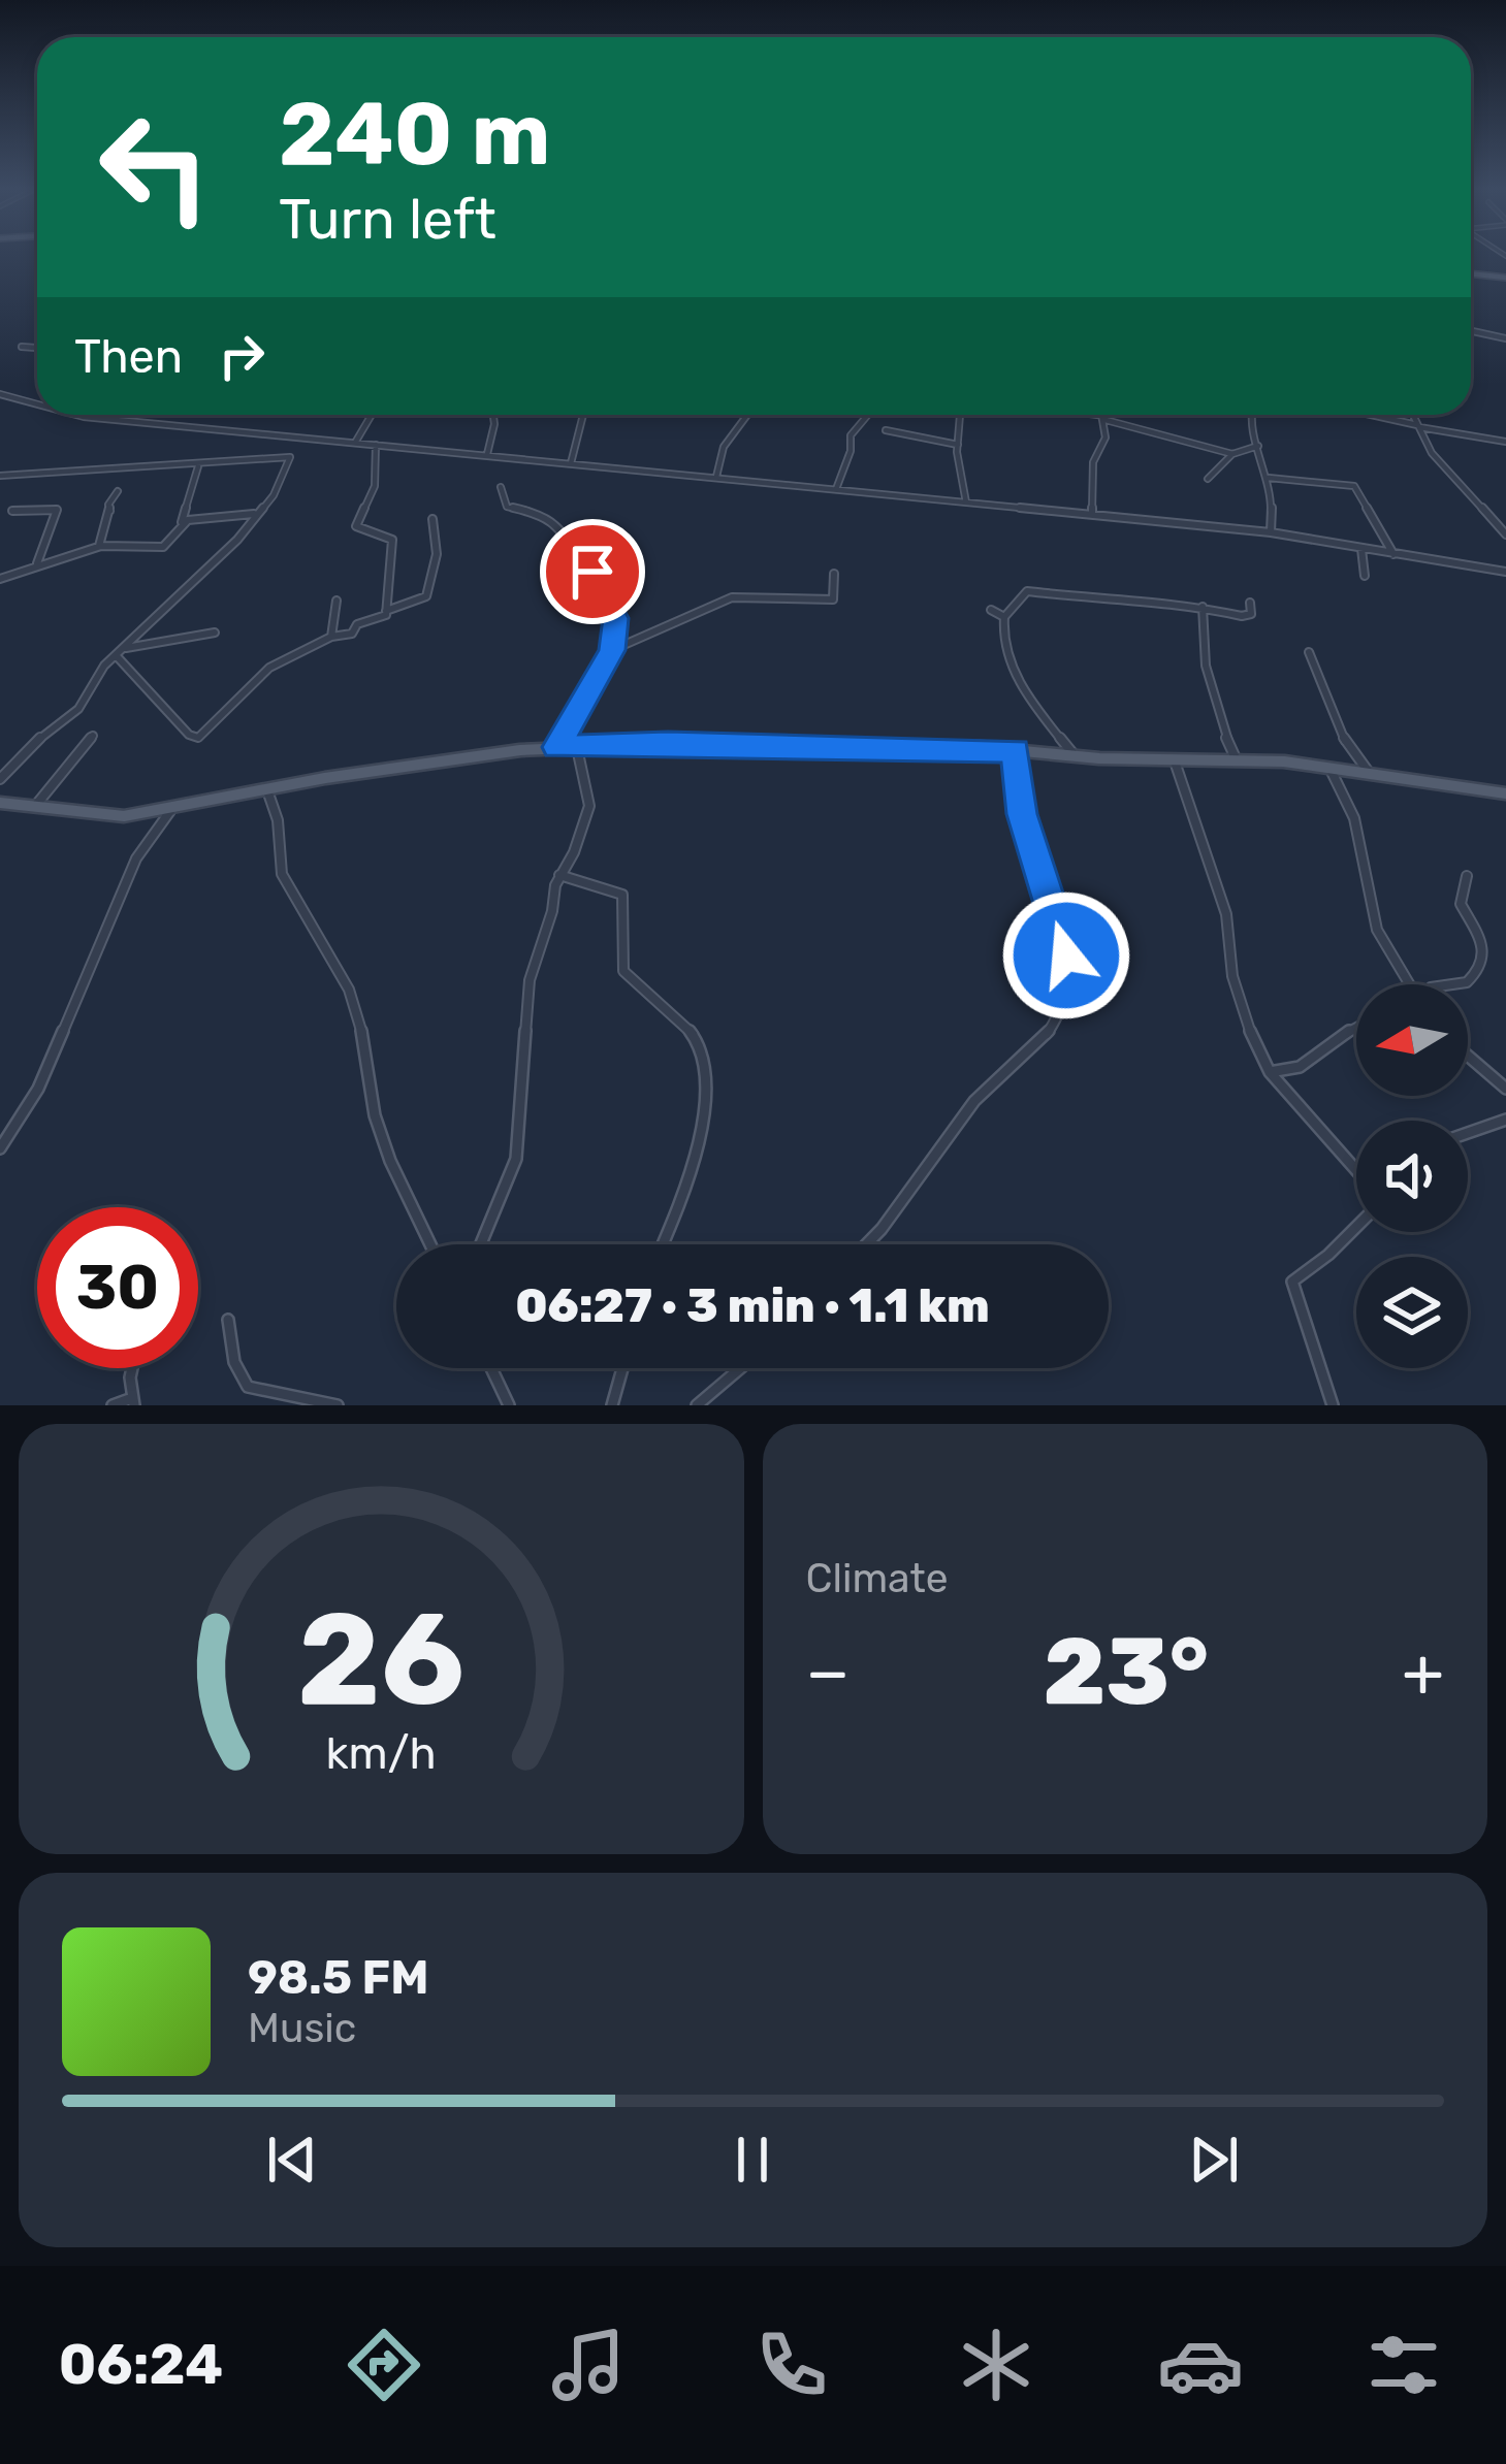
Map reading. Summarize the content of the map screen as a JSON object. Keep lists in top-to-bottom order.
{
  "north": "left",
  "page": {
    "turn": ["240 m", "Turn left"],
    "then": "Then",
    "limit": "30",
    "trip": "06:27 · 3 min · 1.1 km",
    "tile": "Climate",
    "heat": ["−", "23°", "+"],
    "song": ["98.5 FM", "Music"],
    "tabs": "06:24",
    "gauge": ["26", "km/h"]
  }
}
